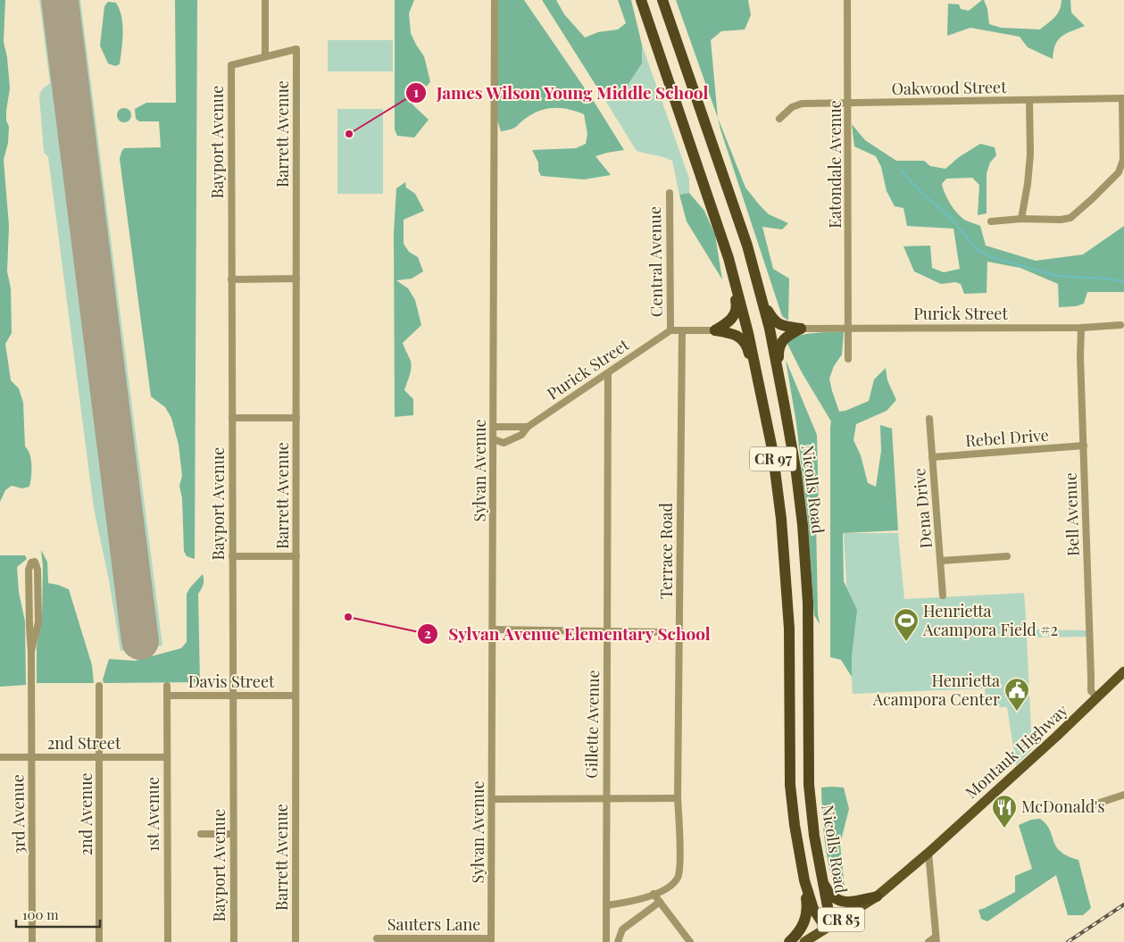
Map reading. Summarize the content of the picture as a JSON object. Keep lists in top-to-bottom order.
{
  "streets": {
    "highway": ["CR 97", "Nicolls Road"],
    "main road": ["Montauk Highway", "CR 85"],
    "street": [
      "Oakwood Street",
      "Barrett Avenue",
      "Bayport Avenue",
      "Eatondale Avenue",
      "Central Avenue",
      "Purick Street",
      "Rebel Drive",
      "Sylvan Avenue",
      "Dena Drive",
      "Bell Avenue",
      "Terrace Road",
      "Davis Street",
      "Gillette Avenue",
      "2nd Street",
      "3rd Avenue",
      "2nd Avenue",
      "1st Avenue",
      "Sauters Lane"
    ]
  },
  "crossings": [
    ["Oakwood Street", "Eatondale Avenue"],
    ["Barrett Avenue", "Bayport Avenue"],
    ["Barrett Avenue", "Davis Street"],
    ["Bayport Avenue", "Davis Street"],
    ["Eatondale Avenue", "Purick Street"],
    ["Central Avenue", "Purick Street"],
    ["Purick Street", "Sylvan Avenue"],
    ["Purick Street", "Bell Avenue"],
    ["Purick Street", "Gillette Avenue"],
    ["Rebel Drive", "Dena Drive"],
    ["Rebel Drive", "Bell Avenue"],
    ["Sylvan Avenue", "Sauters Lane"],
    ["Nicolls Road", "CR 85"],
    ["Bell Avenue", "Montauk Highway"],
    ["Davis Street", "1st Avenue"],
    ["2nd Street", "3rd Avenue"],
    ["2nd Street", "2nd Avenue"],
    ["2nd Street", "1st Avenue"],
    ["Montauk Highway", "CR 85"]
  ],
  "places": {
    "other": ["James Wilson Young Middle School", "Sylvan Avenue Elementary School"],
    "sports": ["Henrietta Acampora Field #2"],
    "public building": ["Henrietta Acampora Center"],
    "restaurant": ["McDonald's"]
  },
  "scale_bar": "100 m"
}
